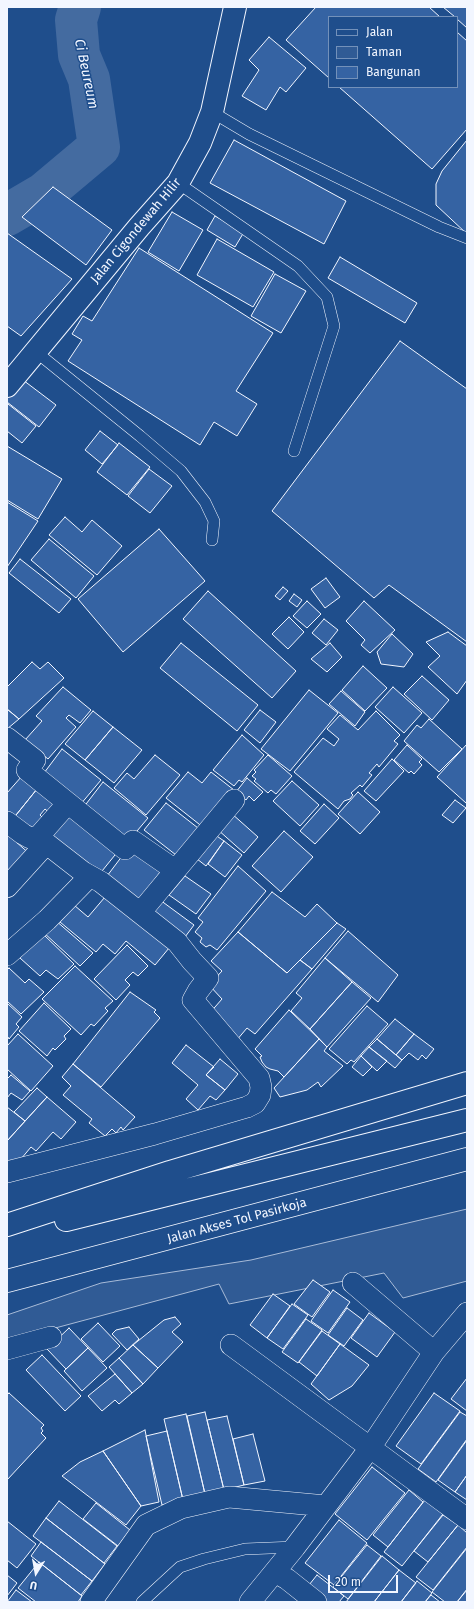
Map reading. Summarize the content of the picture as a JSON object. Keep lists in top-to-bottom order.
{
  "streets": {
    "main road": ["Jalan Cigondewah Hilir", "Jalan Akses Tol Pasirkoja"]
  },
  "water": ["Ci Beureum"],
  "legend": ["Jalan", "Taman", "Bangunan"],
  "scale_bar": "20 m",
  "north": "bottom"
}
